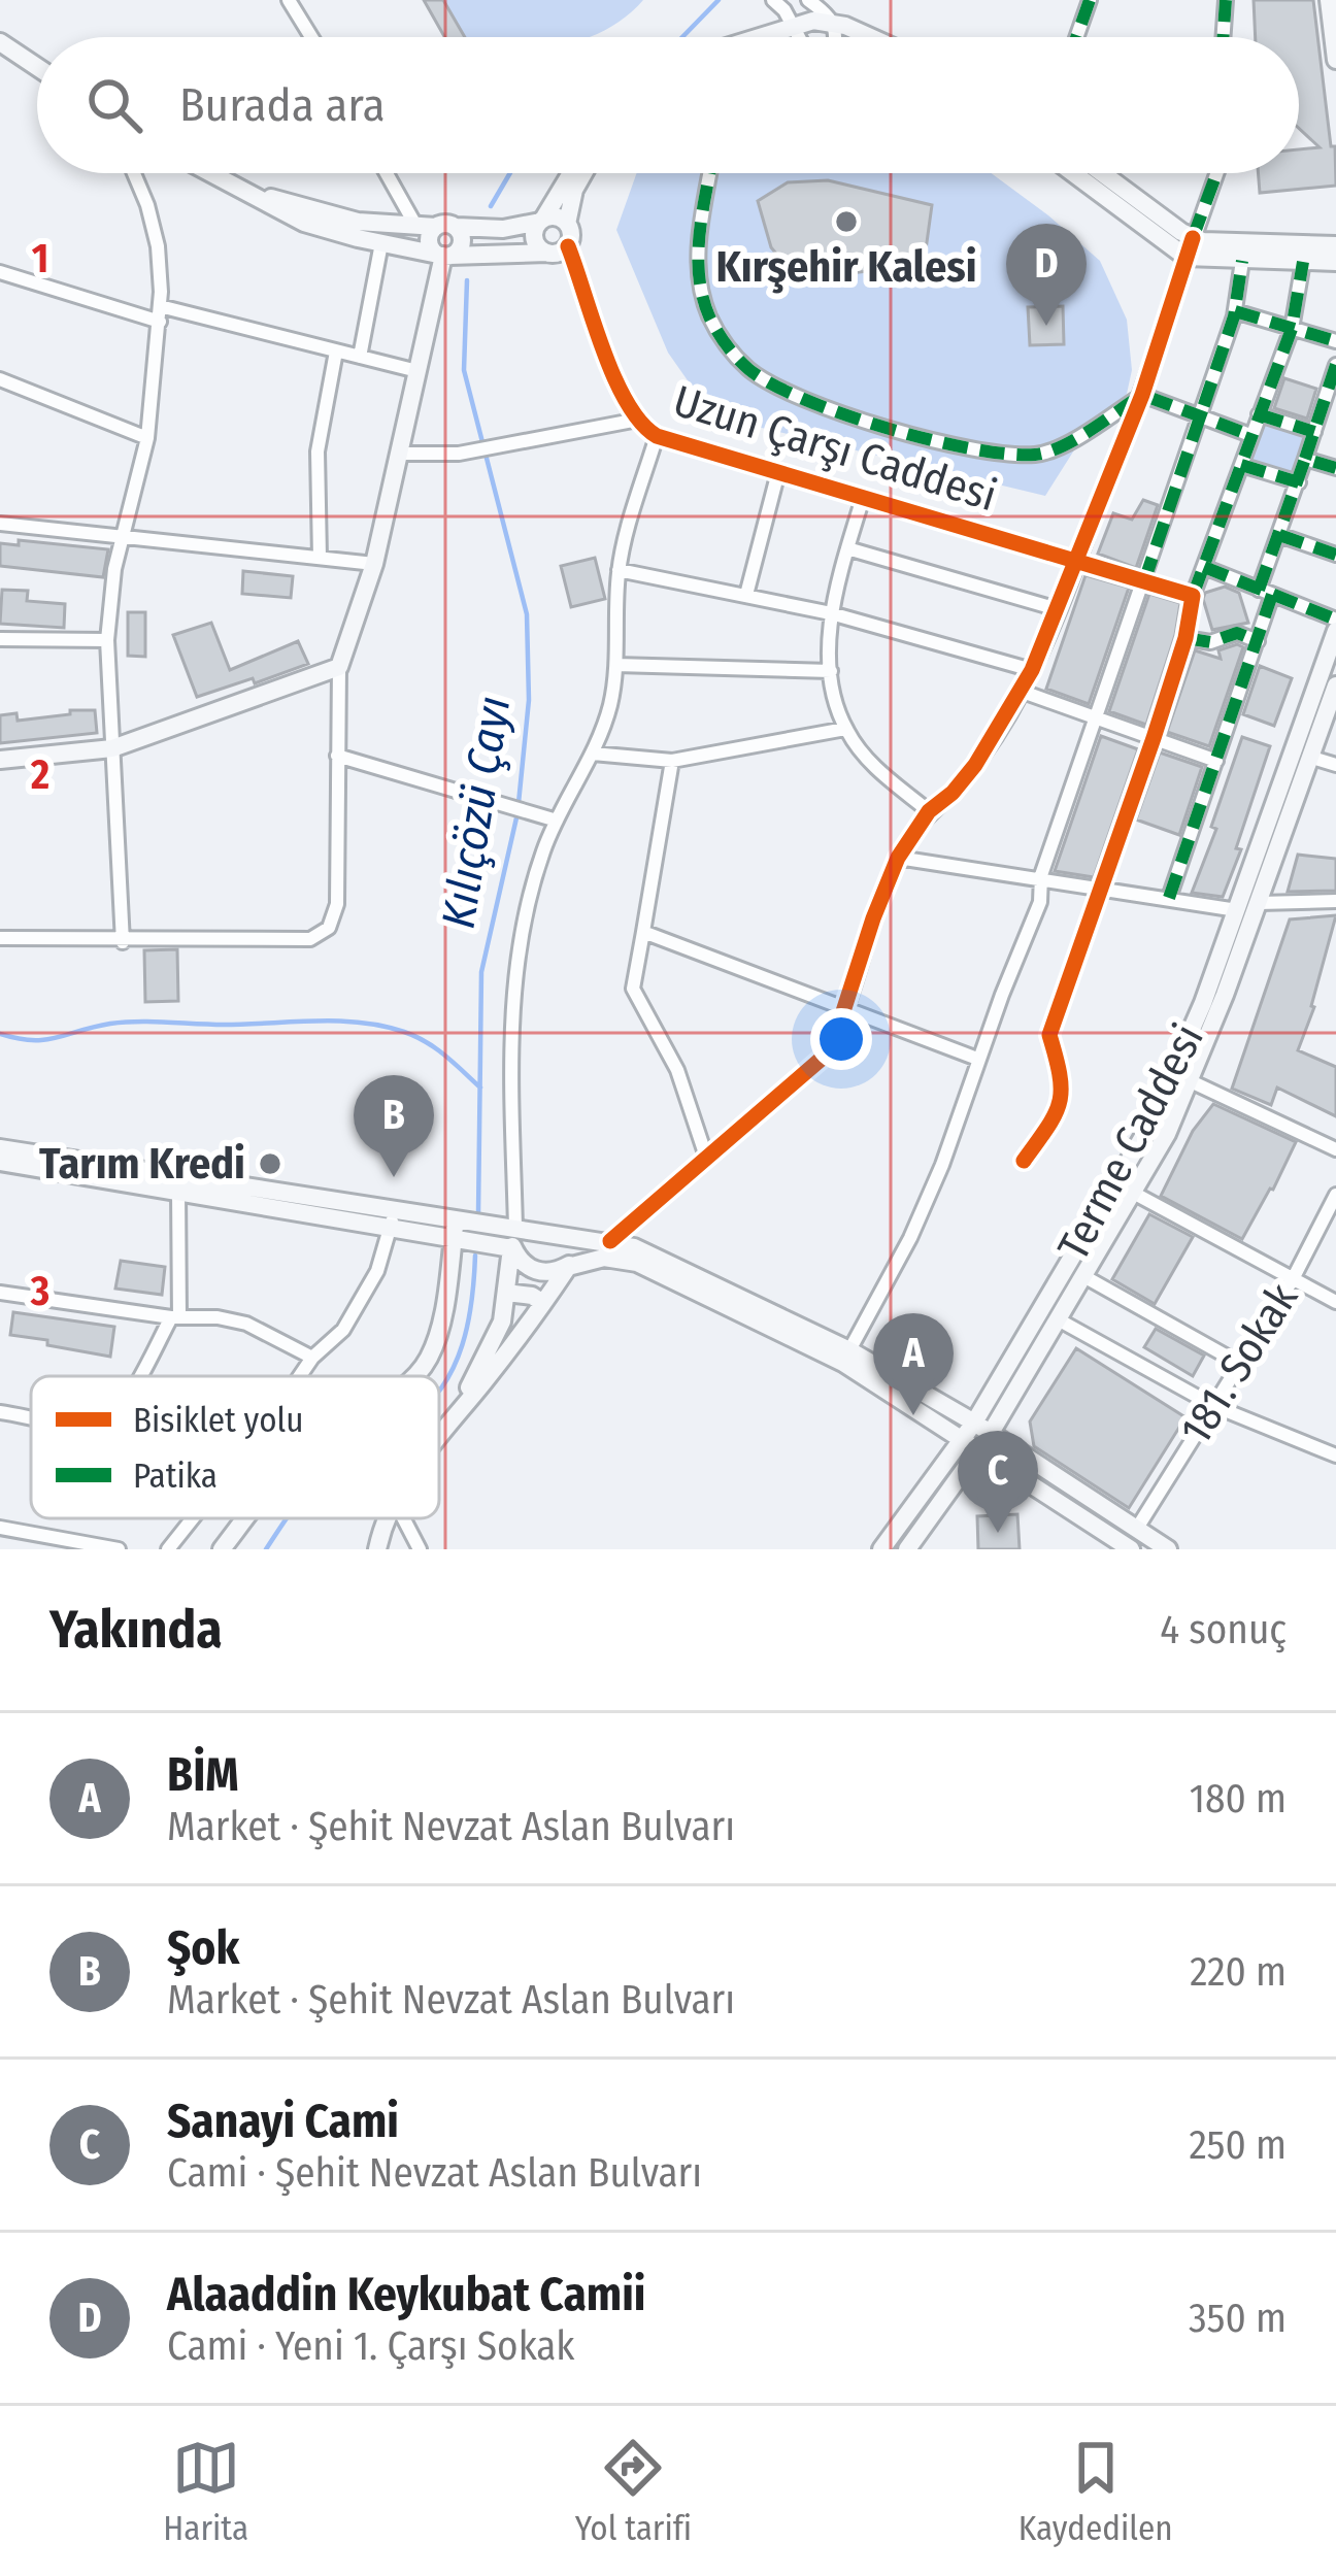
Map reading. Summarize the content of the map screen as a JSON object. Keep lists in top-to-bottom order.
{
  "streets": {
    "main road": ["Terme Caddesi"],
    "street": ["Uzun Çarşı Caddesi", "181. Sokak"]
  },
  "water": ["Kılıçözü Çayı"],
  "places": ["Kırşehir Kalesi", "Tarım Kredi"],
  "legend": ["Bisiklet yolu", "Patika"],
  "page": {
    "search": "Burada ara",
    "pins": [
      "D",
      "B",
      "A",
      "C"
    ],
    "heading": ["Yakında", "4 sonuç"],
    "list": [
      {
        "mark": "A",
        "name": "BİM",
        "note": "Market · Şehit Nevzat Aslan Bulvarı",
        "value": "180 m"
      },
      {
        "mark": "B",
        "name": "Şok",
        "note": "Market · Şehit Nevzat Aslan Bulvarı",
        "value": "220 m"
      },
      {
        "mark": "C",
        "name": "Sanayi Cami",
        "note": "Cami · Şehit Nevzat Aslan Bulvarı",
        "value": "250 m"
      },
      {
        "mark": "D",
        "name": "Alaaddin Keykubat Camii",
        "note": "Cami · Yeni 1. Çarşı Sokak",
        "value": "350 m"
      }
    ],
    "nav": ["Harita", "Yol tarifi", "Kaydedilen"]
  },
  "grid": {
    "rows": ["1", "2", "3"]
  }
}
